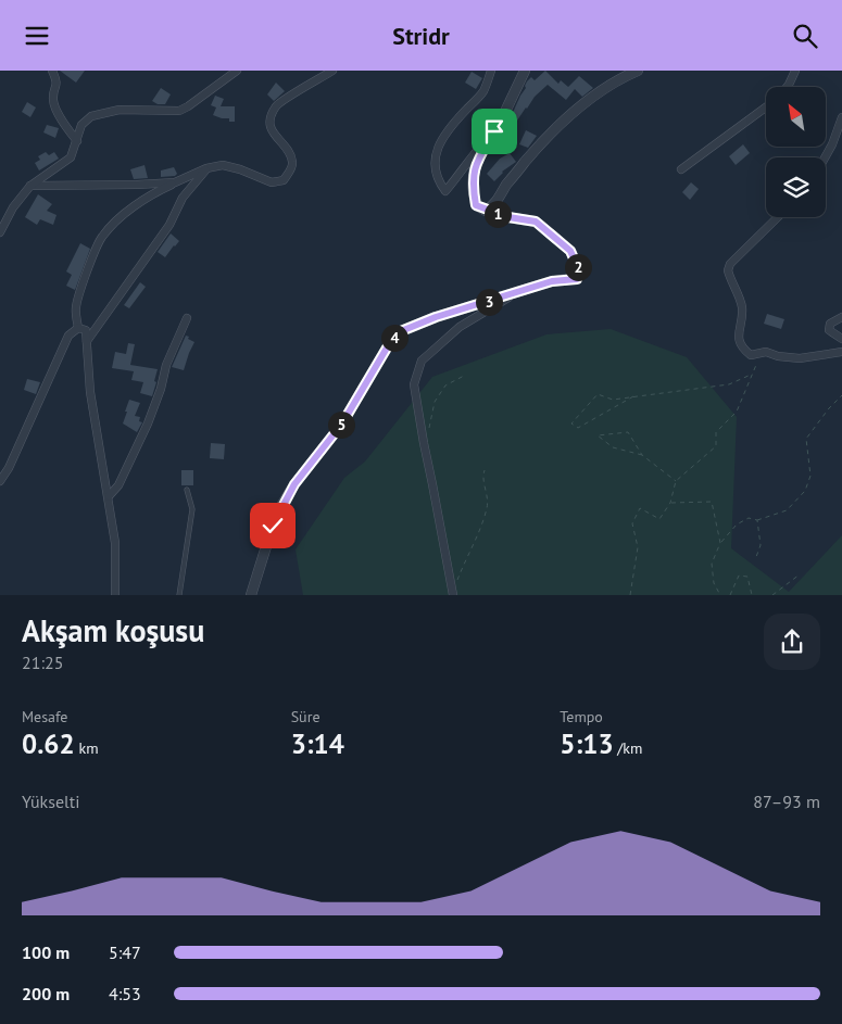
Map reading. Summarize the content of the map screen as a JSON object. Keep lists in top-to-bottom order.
{
  "north": "top left",
  "page": {
    "header": "Stridr",
    "pins": [
      "1",
      "2",
      "3",
      "4",
      "5"
    ],
    "heading": ["Akşam koşusu", "21:25"],
    "stats": [
      ["Mesafe", "0.62 km"],
      ["Süre", "3:14"],
      ["Tempo", "5:13 /km"]
    ],
    "chart": ["Yükselti", "87–93 m"],
    "list": [
      {
        "name": "100 m",
        "note": "5:47"
      },
      {
        "name": "200 m",
        "note": "4:53"
      }
    ]
  }
}
